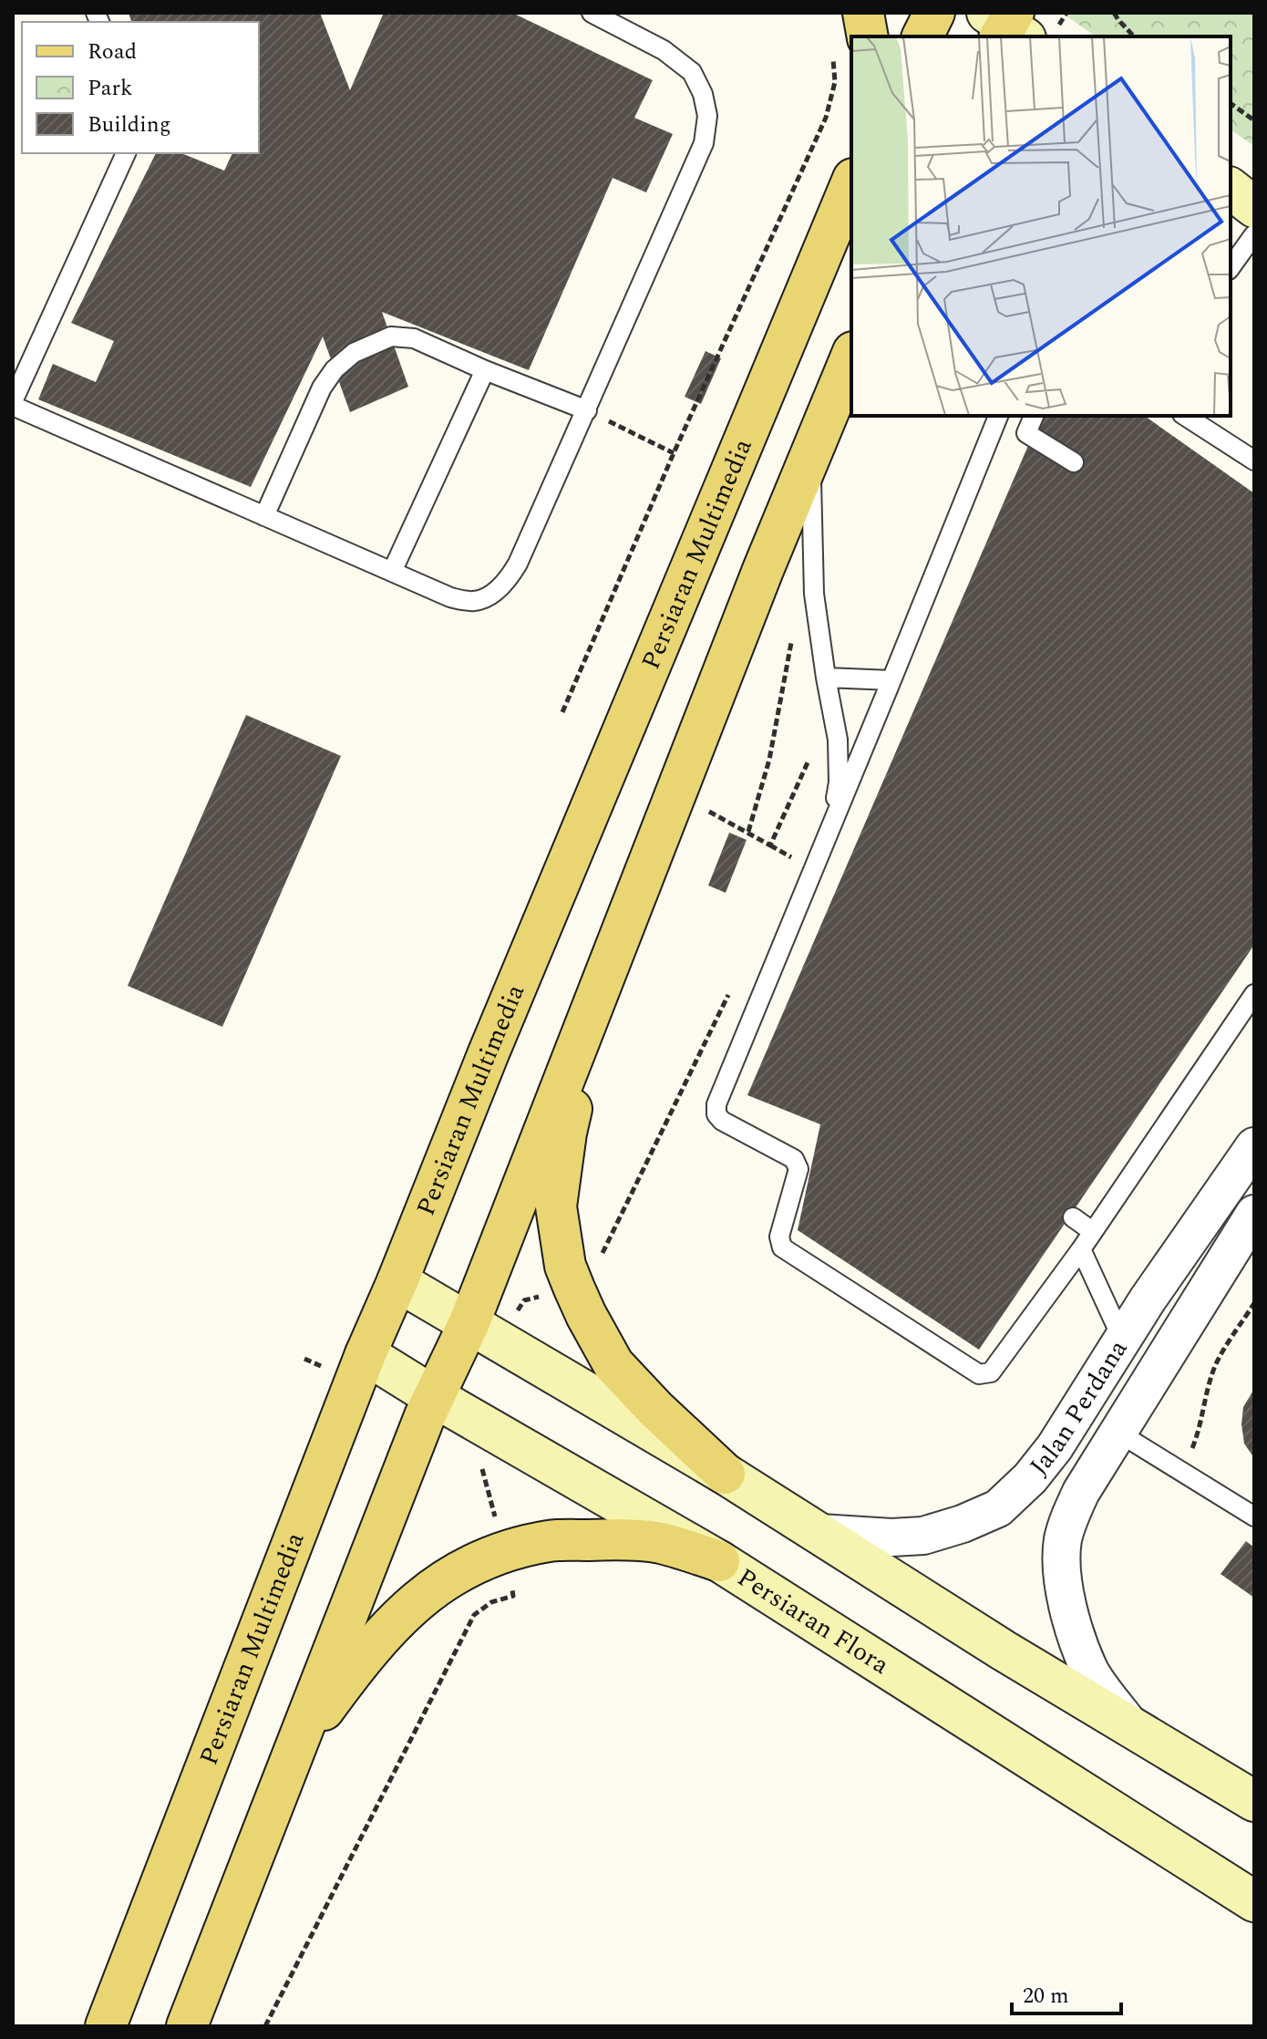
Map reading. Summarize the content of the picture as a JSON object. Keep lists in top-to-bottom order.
{
  "streets": {
    "main road": ["Persiaran Multimedia", "Persiaran Flora"],
    "street": ["Jalan Perdana"]
  },
  "crossings": [
    ["Persiaran Multimedia", "Persiaran Flora"]
  ],
  "legend": ["Road", "Park", "Building"],
  "scale_bar": "20 m"
}
